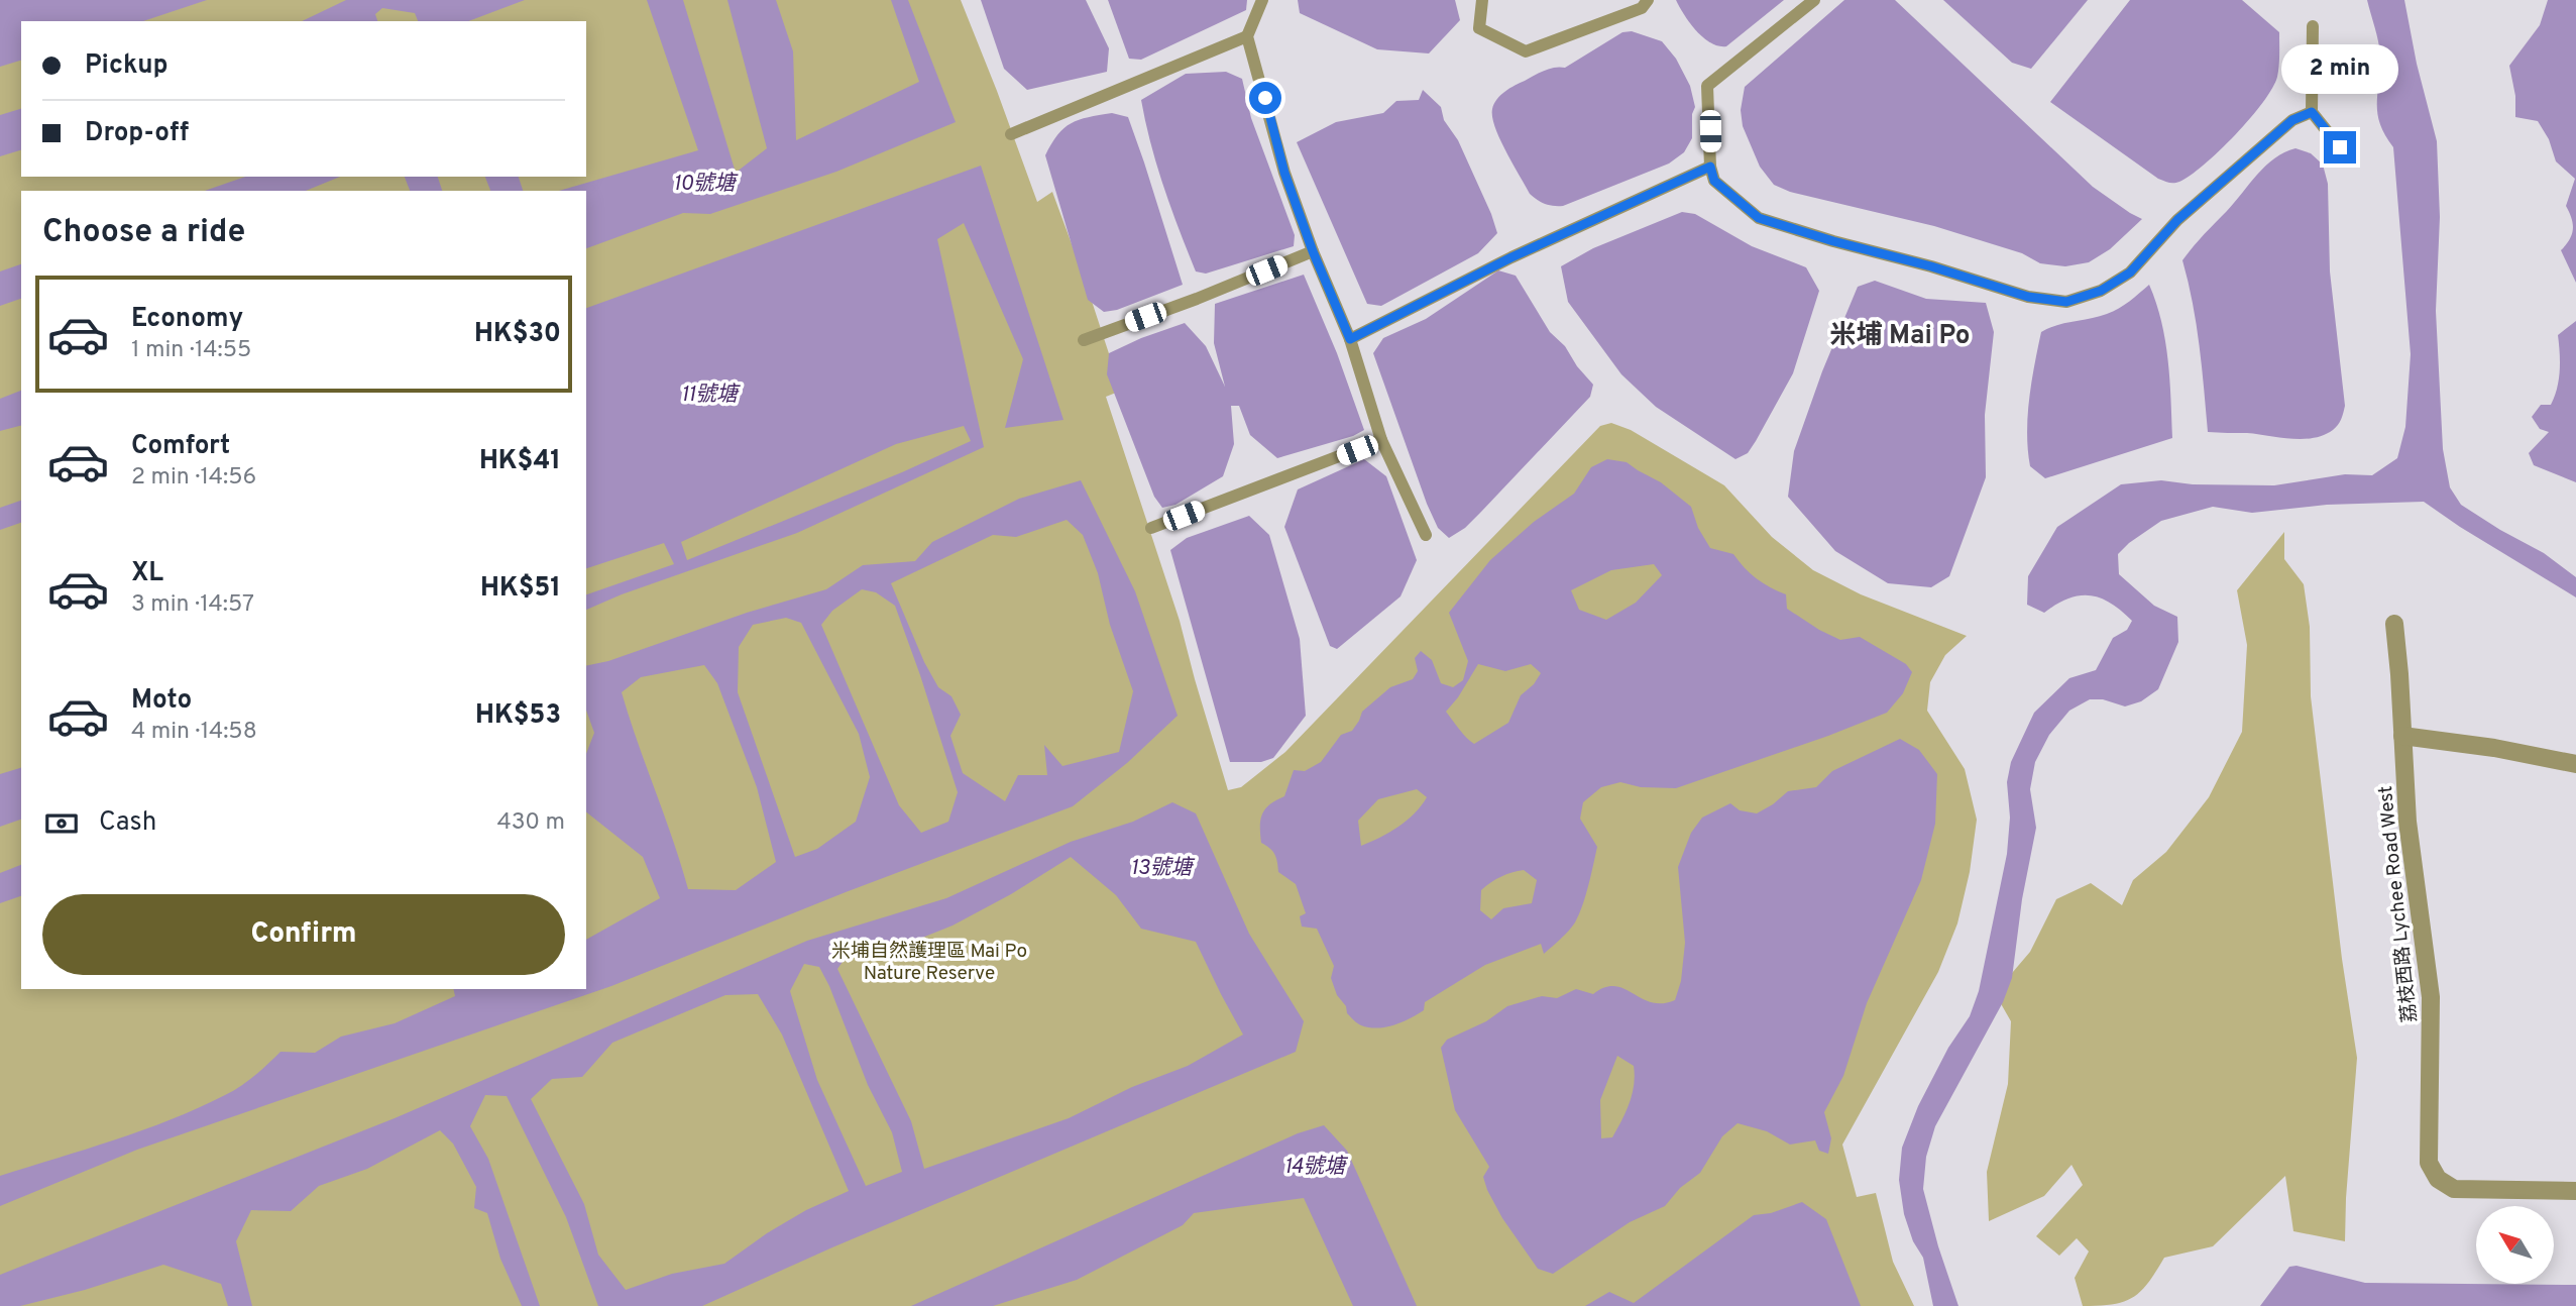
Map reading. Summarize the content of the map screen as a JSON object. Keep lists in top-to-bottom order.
{
  "streets": {
    "street": ["荔枝西路 Lychee Road West"]
  },
  "districts": ["米埔 Mai Po"],
  "water": [
    "10號塘",
    "11號塘",
    "13號塘",
    "14號塘"
  ],
  "parks": ["米埔自然護理區 Mai Po Nature Reserve"],
  "north": "top left",
  "page": {
    "banner": ["Pickup", "Drop-off"],
    "bubble": "2 min",
    "heading": "Choose a ride",
    "list": [
      {
        "name": "Economy",
        "note": "1 min · 14:55",
        "value": "HK$30"
      },
      {
        "name": "Comfort",
        "note": "2 min · 14:56",
        "value": "HK$41"
      },
      {
        "name": "XL",
        "note": "3 min · 14:57",
        "value": "HK$51"
      },
      {
        "name": "Moto",
        "note": "4 min · 14:58",
        "value": "HK$53"
      }
    ],
    "pay": ["Cash", "430 m"],
    "buttons": "Confirm"
  }
}
